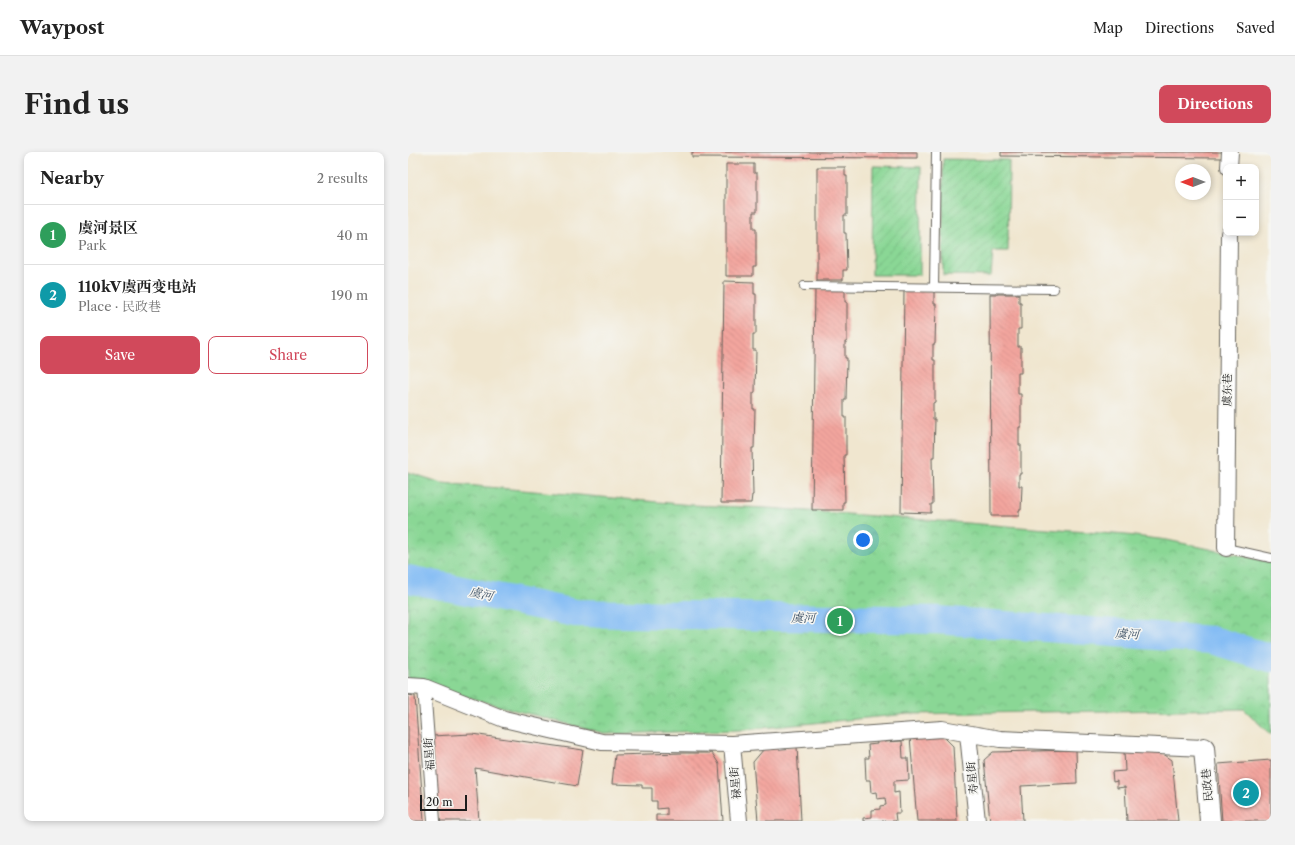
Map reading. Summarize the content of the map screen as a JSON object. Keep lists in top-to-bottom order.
{
  "streets": {
    "street": [
      "虞东巷",
      "福星街",
      "寿星街",
      "禄星街",
      "民政巷"
    ]
  },
  "water": ["虞河"],
  "scale_bar": "20 m",
  "north": "left",
  "page": {
    "header": "Waypost",
    "nav": ["Map", "Directions", "Saved"],
    "buttons": [
      "Directions",
      ["Save", "Share"]
    ],
    "title": "Find us",
    "heading": ["Nearby", "2 results"],
    "map_buttons": ["+", "−"],
    "list": [
      {
        "mark": "1",
        "name": "虞河景区",
        "note": "Park",
        "value": "40 m"
      },
      {
        "mark": "2",
        "name": "110kV虞西变电站",
        "note": "Place · 民政巷",
        "value": "190 m"
      }
    ],
    "pins": ["1", "2"],
    "scale": "20 m"
  }
}
